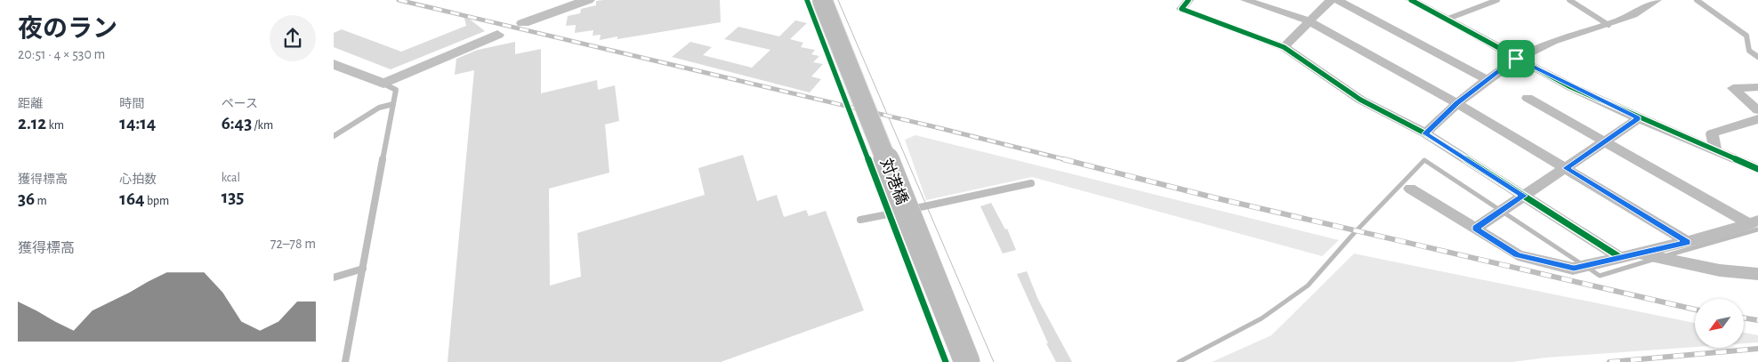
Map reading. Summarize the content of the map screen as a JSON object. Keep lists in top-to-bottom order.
{
  "streets": {
    "highway": ["対港橋"]
  },
  "north": "bottom left",
  "page": {
    "heading": ["夜のラン", "20:51 · 4 × 530 m"],
    "stats": [
      ["距離", "2.12 km"],
      ["時間", "14:14"],
      ["ペース", "6:43 /km"],
      ["獲得標高", "36 m"],
      ["心拍数", "164 bpm"],
      ["kcal", "135"]
    ],
    "chart": ["獲得標高", "72–78 m"]
  }
}
